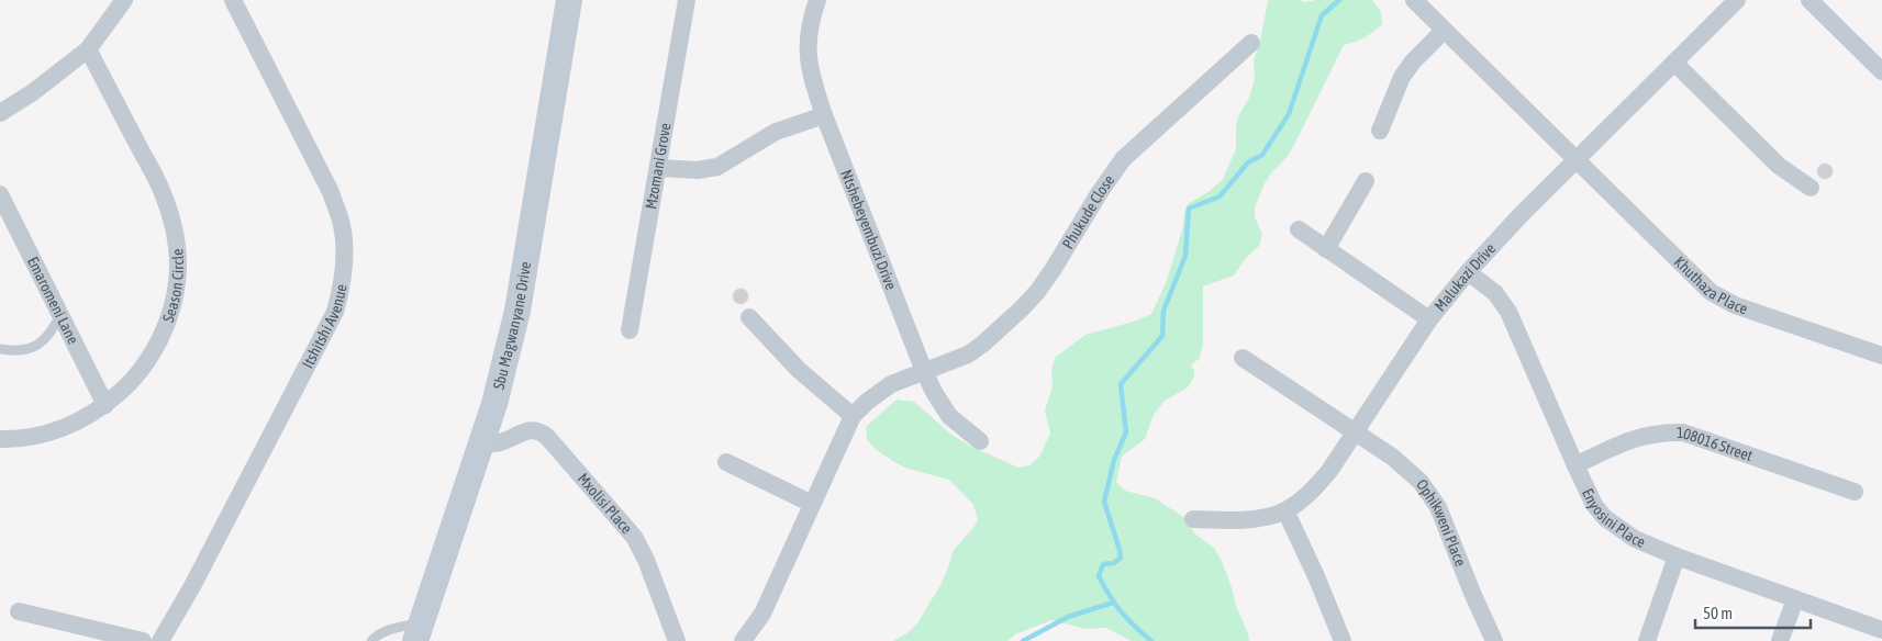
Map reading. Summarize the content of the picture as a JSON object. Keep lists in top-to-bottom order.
{
  "streets": {
    "main road": ["Sbu Magwanyane Drive"],
    "street": [
      "Mzomani Grove",
      "Phukude Close",
      "Ntshebeyembuzi Drive",
      "Malukazi Drive",
      "Khuthaza Place",
      "Season Circle",
      "Emaromeni Lane",
      "Itshitshi Avenue",
      "108016 Street",
      "Mxolisi Place",
      "Enyosini Place",
      "Ophikweni Place"
    ]
  },
  "crossings": [
    ["Phukude Close", "Ntshebeyembuzi Drive"],
    ["Malukazi Drive", "Khuthaza Place"],
    ["Malukazi Drive", "Enyosini Place"],
    ["Malukazi Drive", "Ophikweni Place"],
    ["Season Circle", "Emaromeni Lane"],
    ["Sbu Magwanyane Drive", "Mxolisi Place"],
    ["108016 Street", "Enyosini Place"]
  ],
  "scale_bar": "50 m"
}
